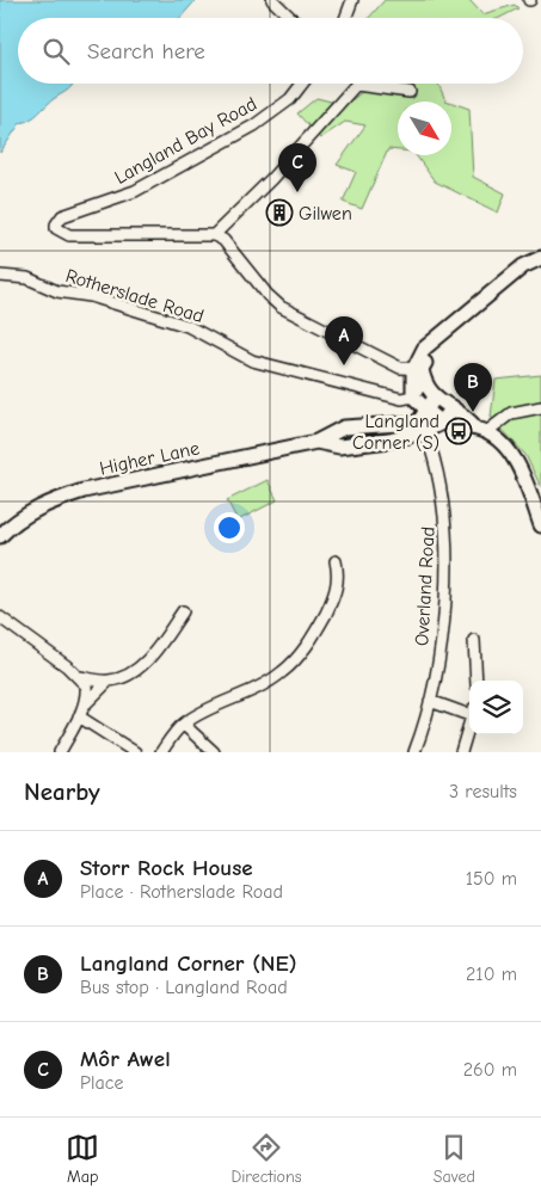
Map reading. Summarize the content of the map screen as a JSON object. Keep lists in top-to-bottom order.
{
  "streets": {
    "street": [
      "Langland Bay Road",
      "Rotherslade Road",
      "Higher Lane",
      "Overland Road"
    ]
  },
  "crossings": [
    ["Higher Lane", "Overland Road"]
  ],
  "places": {
    "building": ["Gilwen"],
    "bus stop": ["Langland Corner (S)"]
  },
  "north": "bottom right",
  "page": {
    "search": "Search here",
    "pins": ["C", "A", "B"],
    "heading": ["Nearby", "3 results"],
    "list": [
      {
        "mark": "A",
        "name": "Storr Rock House",
        "note": "Place · Rotherslade Road",
        "value": "150 m"
      },
      {
        "mark": "B",
        "name": "Langland Corner (NE)",
        "note": "Bus stop · Langland Road",
        "value": "210 m"
      },
      {
        "mark": "C",
        "name": "Môr Awel",
        "note": "Place",
        "value": "260 m"
      }
    ],
    "nav": ["Map", "Directions", "Saved"]
  }
}
